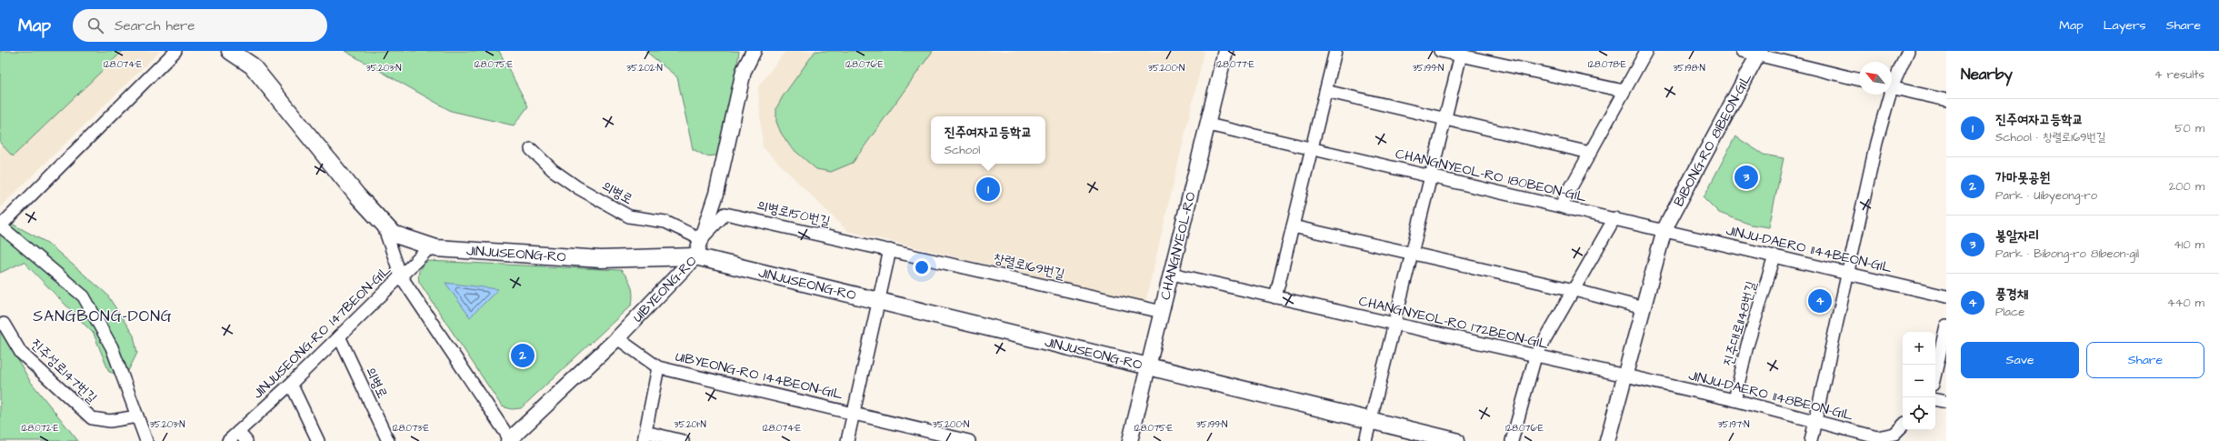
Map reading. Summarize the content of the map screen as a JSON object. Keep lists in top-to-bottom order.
{
  "streets": {
    "main road": ["JINJUSEONG-RO"],
    "street": [
      "BIBONG-RO 81BEON-GIL",
      "CHANGNYEOL-RO 180BEON-GIL",
      "의병로",
      "의병로150번길",
      "CHANGNYEOL-RO",
      "JINJU-DAERO 1144BEON-GIL",
      "창렬로169번길",
      "UIBYEONG-RO",
      "CHANGNYEOL-RO 172BEON-GIL",
      "진주대로1148번길",
      "JINJUSEONG-RO 147BEON-GIL",
      "진주성로147번길",
      "UIBYEONG-RO 144BEON-GIL",
      "JINJU-DAERO 1148BEON-GIL"
    ]
  },
  "crossings": [
    ["BIBONG-RO 81BEON-GIL", "CHANGNYEOL-RO 180BEON-GIL"],
    ["BIBONG-RO 81BEON-GIL", "JINJU-DAERO 1144BEON-GIL"],
    ["BIBONG-RO 81BEON-GIL", "CHANGNYEOL-RO 172BEON-GIL"],
    ["BIBONG-RO 81BEON-GIL", "JINJU-DAERO 1148BEON-GIL"],
    ["CHANGNYEOL-RO 180BEON-GIL", "CHANGNYEOL-RO"],
    ["CHANGNYEOL-RO 180BEON-GIL", "JINJU-DAERO 1144BEON-GIL"],
    ["의병로", "의병로150번길"],
    ["의병로", "UIBYEONG-RO"],
    ["의병로", "JINJUSEONG-RO 147BEON-GIL"],
    ["의병로150번길", "창렬로169번길"],
    ["의병로150번길", "UIBYEONG-RO"],
    ["CHANGNYEOL-RO", "JINJUSEONG-RO"],
    ["CHANGNYEOL-RO", "창렬로169번길"],
    ["CHANGNYEOL-RO", "CHANGNYEOL-RO 172BEON-GIL"],
    ["JINJU-DAERO 1144BEON-GIL", "진주대로1148번길"],
    ["JINJUSEONG-RO", "UIBYEONG-RO"],
    ["JINJUSEONG-RO", "JINJUSEONG-RO 147BEON-GIL"],
    ["UIBYEONG-RO", "JINJUSEONG-RO 147BEON-GIL"],
    ["UIBYEONG-RO", "UIBYEONG-RO 144BEON-GIL"],
    ["CHANGNYEOL-RO 172BEON-GIL", "JINJU-DAERO 1148BEON-GIL"],
    ["진주대로1148번길", "JINJU-DAERO 1148BEON-GIL"]
  ],
  "districts": ["SANGBONG-DONG"],
  "north": "top left",
  "page": {
    "header": "Map",
    "search": "Search here",
    "nav": ["Map", "Layers", "Share"],
    "heading": ["Nearby", "4 results"],
    "list": [
      {
        "mark": "1",
        "name": "진주여자고등학교",
        "note": "School · 창렬로169번길",
        "value": "50 m"
      },
      {
        "mark": "2",
        "name": "가마못공원",
        "note": "Park · Uibyeong-ro",
        "value": "200 m"
      },
      {
        "mark": "3",
        "name": "봉알자리",
        "note": "Park · Bibong-ro 81beon-gil",
        "value": "410 m"
      },
      {
        "mark": "4",
        "name": "풍경채",
        "note": "Place",
        "value": "440 m"
      }
    ],
    "popup": ["진주여자고등학교", "School"],
    "pins": [
      "3",
      "1",
      "4",
      "2"
    ],
    "buttons": ["Save", "Share"],
    "map_buttons": ["+", "−"]
  },
  "coordinates": [
    "128.074°E",
    "128.075°E",
    "128.076°E",
    "128.077°E",
    "128.078°E",
    "35.200°N",
    "35.203°N",
    "35.202°N",
    "35.199°N",
    "35.198°N",
    "35.201°N",
    "35.197°N",
    "128.072°E",
    "128.073°E"
  ]
}
